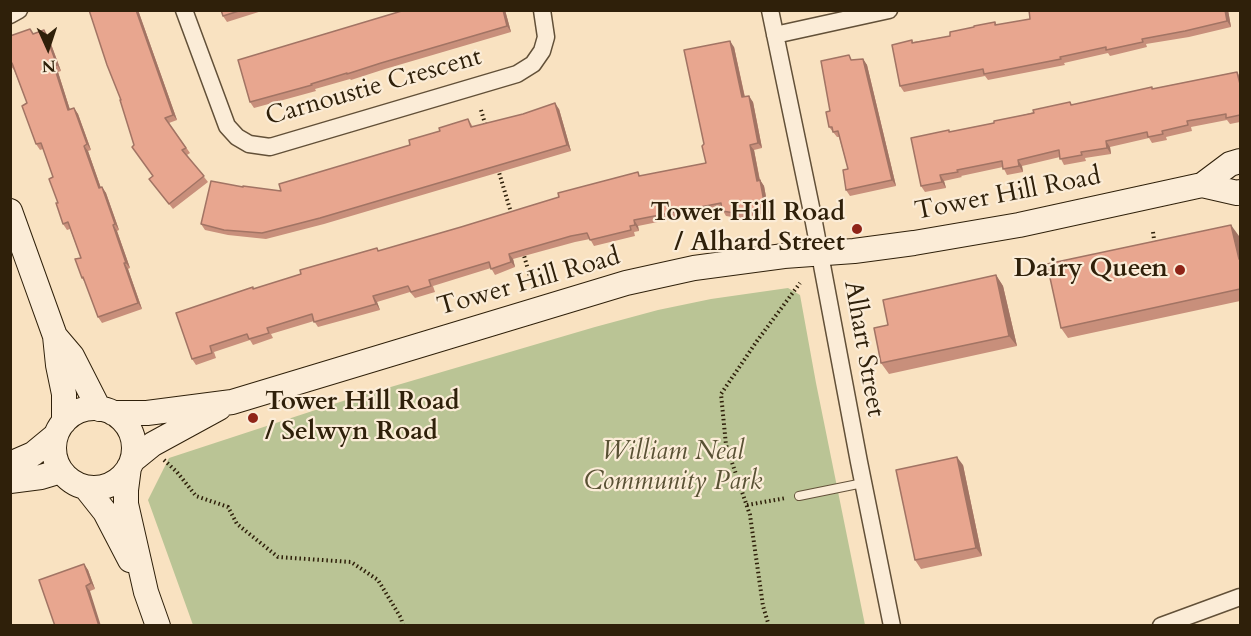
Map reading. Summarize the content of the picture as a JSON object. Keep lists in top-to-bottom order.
{
  "streets": {
    "street": ["Carnoustie Crescent", "Tower Hill Road", "Alhart Street"]
  },
  "crossings": [
    ["Tower Hill Road", "Alhart Street"]
  ],
  "parks": ["William Neal Community Park"],
  "places": ["Tower Hill Road / Alhard Street", "Dairy Queen", "Tower Hill Road / Selwyn Road"],
  "north": "bottom"
}
